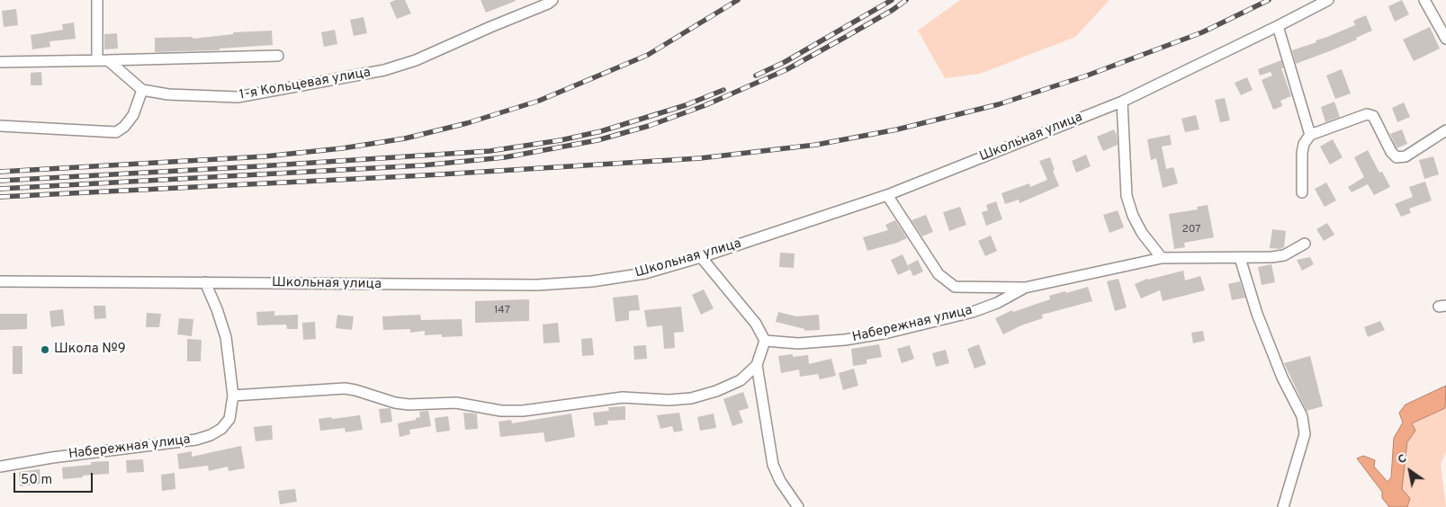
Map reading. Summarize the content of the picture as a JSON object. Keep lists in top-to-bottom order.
{
  "streets": {
    "street": ["1-я Кольцевая улица", "Школьная улица", "Набережная улица"]
  },
  "crossings": [
    ["Школьная улица", "Набережная улица"]
  ],
  "places": ["Школа №9"],
  "house_numbers": ["207", "147"],
  "scale_bar": "50 m",
  "north": "top left"
}
